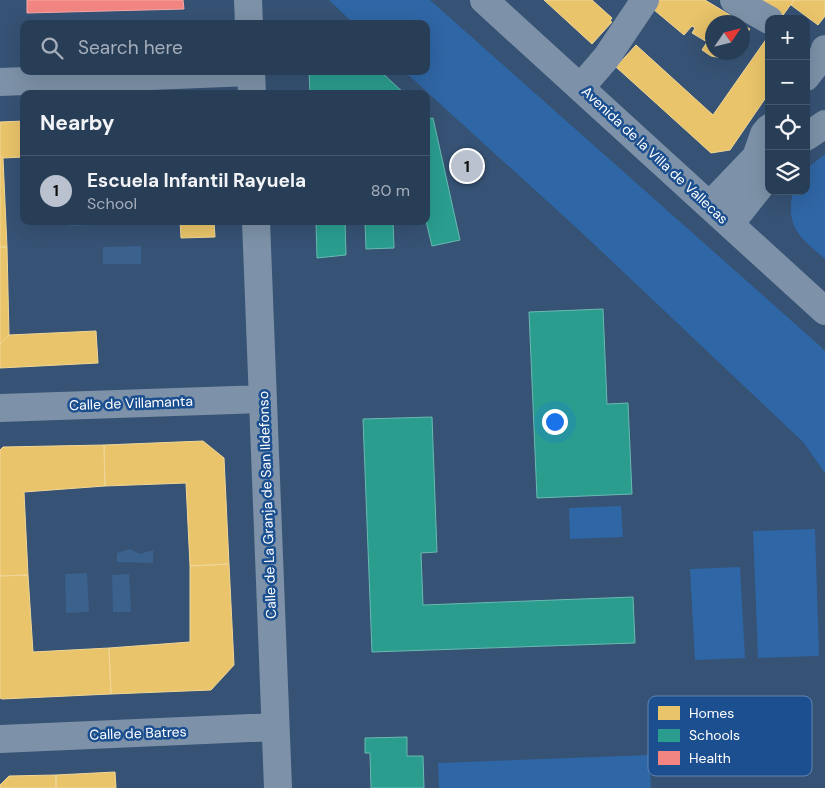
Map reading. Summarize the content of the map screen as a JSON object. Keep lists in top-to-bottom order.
{
  "streets": {
    "street": [
      "Avenida de la Villa de Vallecas",
      "Calle de Villamanta",
      "Calle de La Granja de San Ildefonso",
      "Calle de Batres"
    ]
  },
  "crossings": [
    ["Calle de Villamanta", "Calle de La Granja de San Ildefonso"],
    ["Calle de La Granja de San Ildefonso", "Calle de Batres"]
  ],
  "legend": ["Homes", "Schools", "Health"],
  "north": "top right",
  "page": {
    "map_buttons": ["+", "−"],
    "search": "Search here",
    "heading": "Nearby",
    "pins": "1",
    "list": [
      {
        "mark": "1",
        "name": "Escuela Infantil Rayuela",
        "note": "School",
        "value": "80 m"
      }
    ]
  }
}
